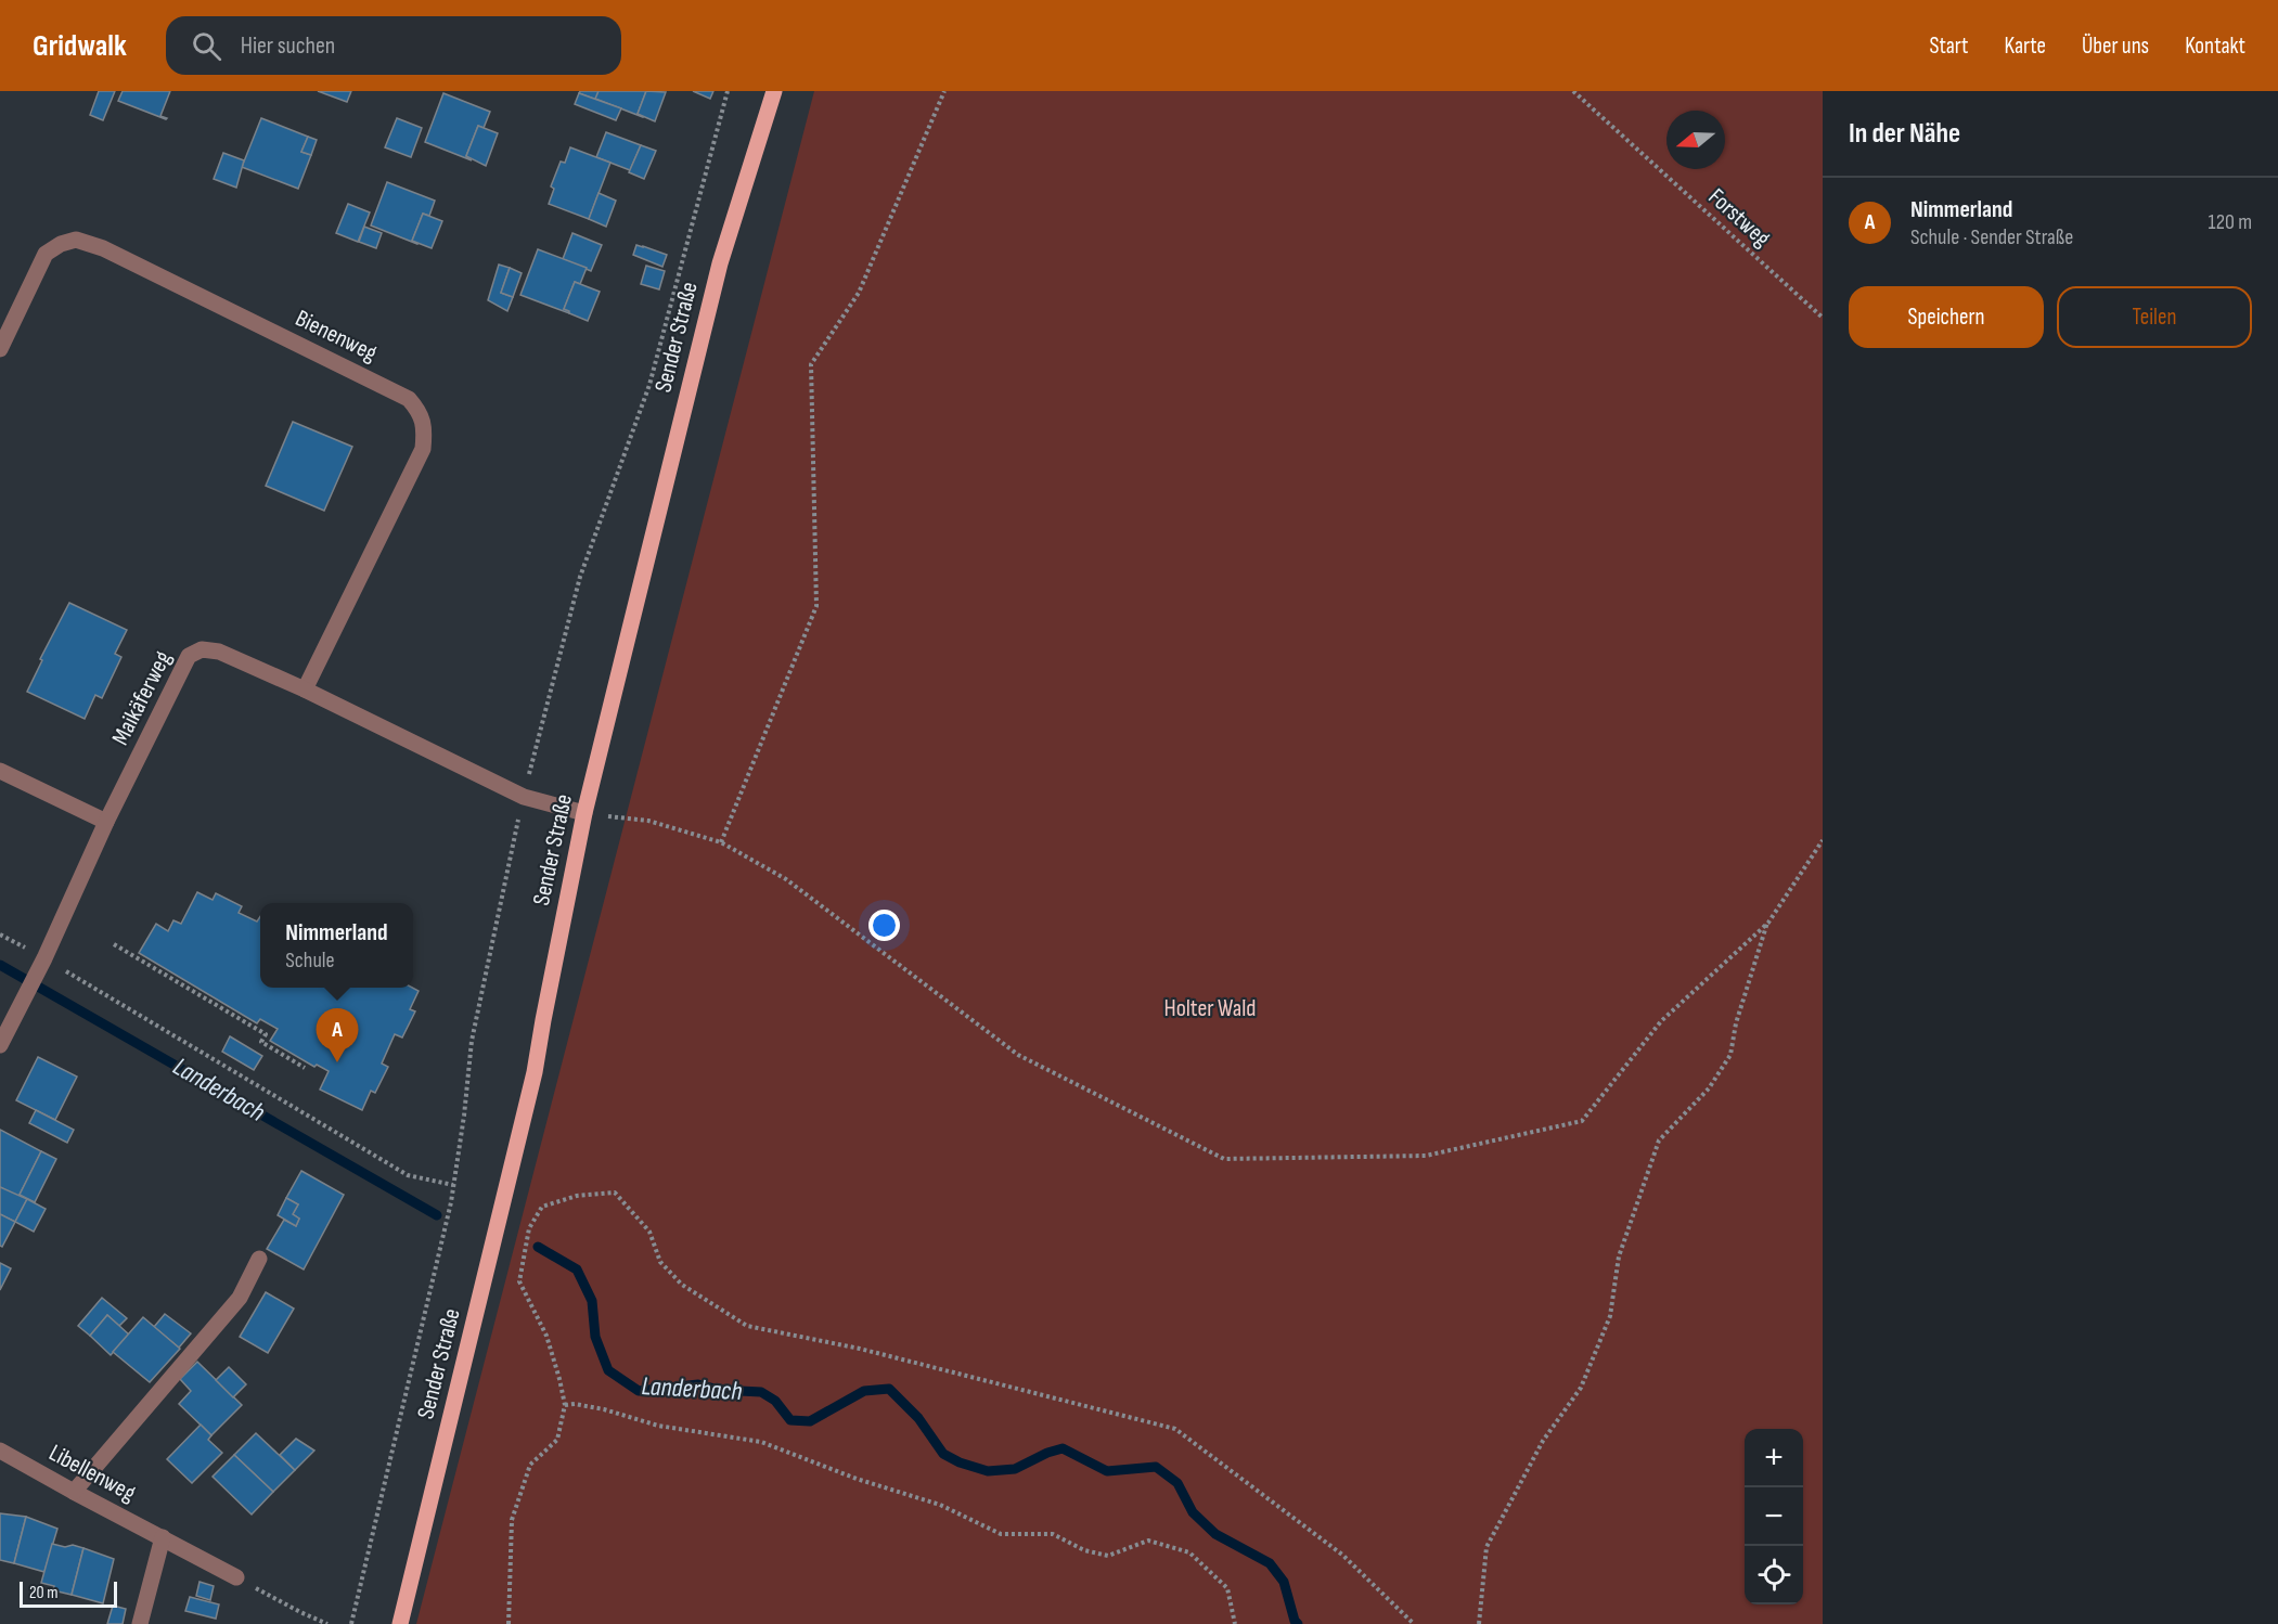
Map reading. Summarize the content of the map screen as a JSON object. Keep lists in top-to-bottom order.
{
  "streets": {
    "main road": ["Sender Straße"],
    "street": ["Bienenweg", "Maikäferweg", "Libellenweg"],
    "path": ["Forstweg"]
  },
  "crossings": [
    ["Bienenweg", "Maikäferweg"],
    ["Sender Straße", "Maikäferweg"]
  ],
  "water": ["Landerbach"],
  "parks": ["Holter Wald"],
  "scale_bar": "20 m",
  "north": "left",
  "page": {
    "header": "Gridwalk",
    "search": "Hier suchen",
    "nav": [
      "Start",
      "Karte",
      "Über uns",
      "Kontakt"
    ],
    "heading": "In der Nähe",
    "list": [
      {
        "mark": "A",
        "name": "Nimmerland",
        "note": "Schule · Sender Straße",
        "value": "120 m"
      }
    ],
    "buttons": ["Speichern", "Teilen"],
    "popup": ["Nimmerland", "Schule"],
    "pins": "A",
    "map_buttons": ["+", "−"],
    "scale": "20 m"
  }
}
